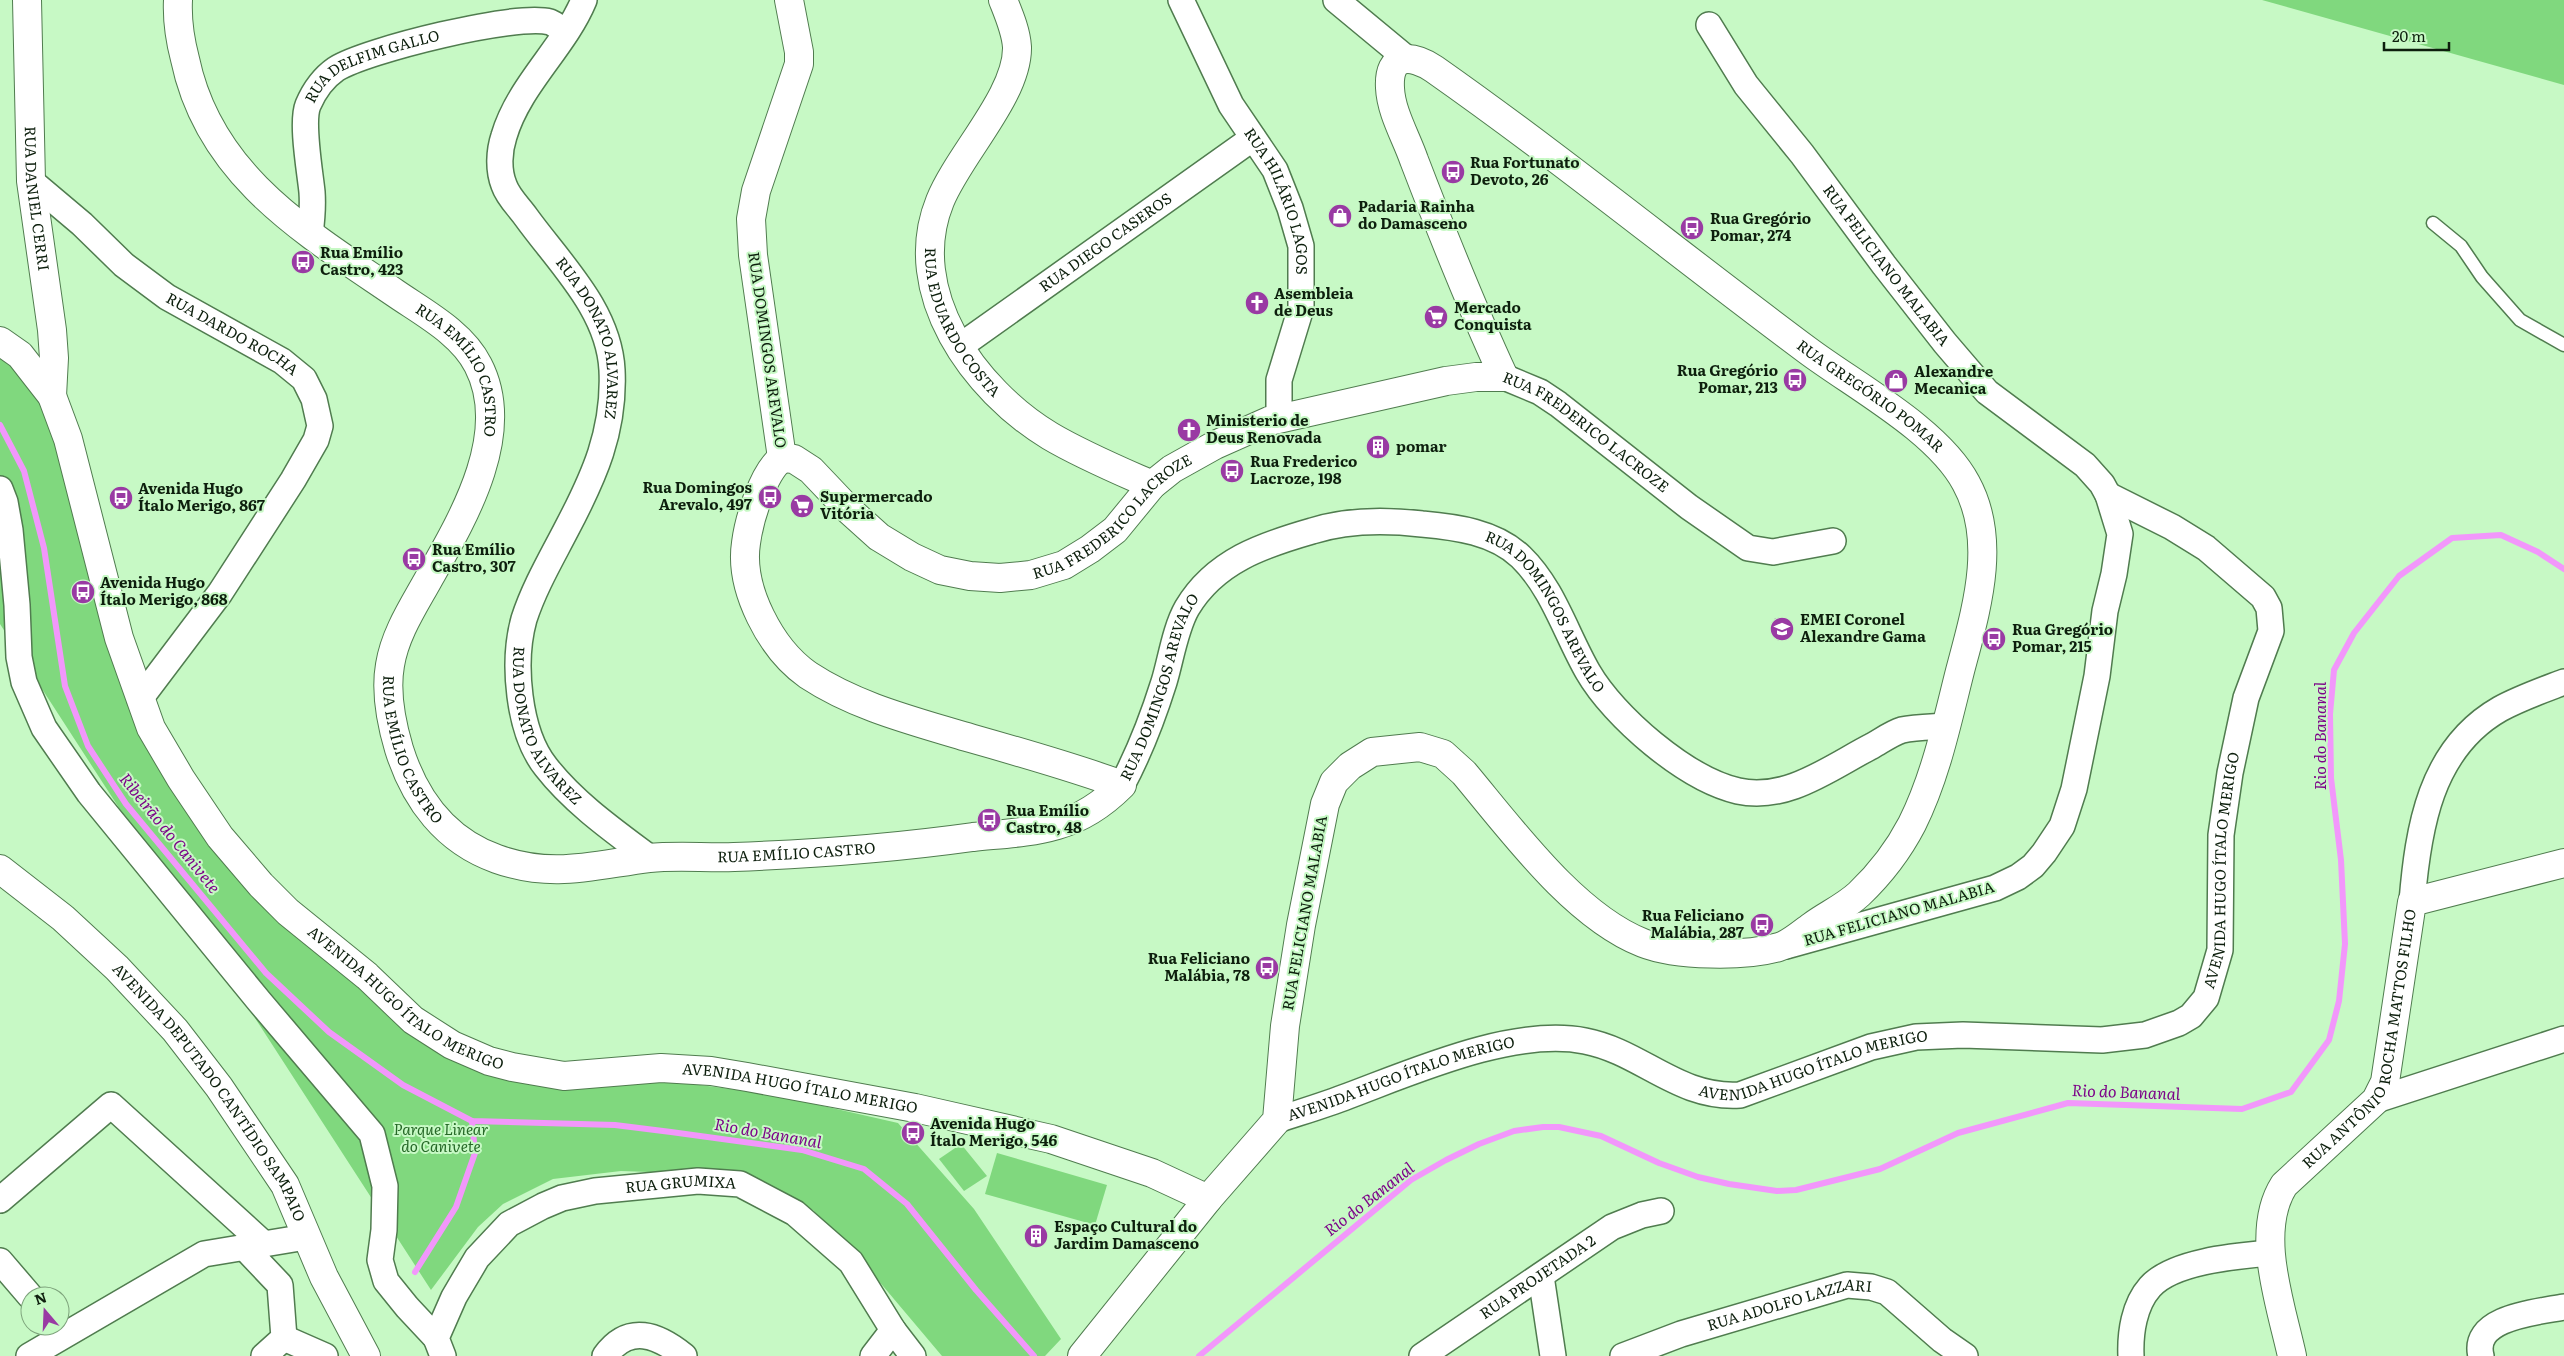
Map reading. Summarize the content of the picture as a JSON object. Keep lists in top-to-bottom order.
{
  "streets": {
    "street": [
      "RUA DELFIM GALLO",
      "RUA DANIEL CERRI",
      "RUA HILÁRIO LAGOS",
      "RUA DIEGO CASEROS",
      "RUA FELICIANO MALABIA",
      "RUA EDUARDO COSTA",
      "RUA DARDO ROCHA",
      "RUA DONATO ALVAREZ",
      "RUA DOMINGOS AREVALO",
      "RUA EMÍLIO CASTRO",
      "RUA GREGÓRIO POMAR",
      "RUA FREDERICO LACROZE",
      "AVENIDA HUGO ÍTALO MERIGO",
      "RUA ANTÔNIO ROCHA MATTOS FILHO",
      "AVENIDA DEPUTADO CANTÍDIO SAMPAIO",
      "RUA GRUMIXA",
      "RUA PROJETADA 2",
      "RUA ADOLFO LAZZARI"
    ]
  },
  "crossings": [
    ["RUA DELFIM GALLO", "RUA DONATO ALVAREZ"],
    ["RUA DELFIM GALLO", "RUA EMÍLIO CASTRO"],
    ["RUA DANIEL CERRI", "RUA DARDO ROCHA"],
    ["RUA DANIEL CERRI", "AVENIDA HUGO ÍTALO MERIGO"],
    ["RUA HILÁRIO LAGOS", "RUA DIEGO CASEROS"],
    ["RUA HILÁRIO LAGOS", "RUA FREDERICO LACROZE"],
    ["RUA DIEGO CASEROS", "RUA EDUARDO COSTA"],
    ["RUA FELICIANO MALABIA", "RUA GREGÓRIO POMAR"],
    ["RUA FELICIANO MALABIA", "AVENIDA HUGO ÍTALO MERIGO"],
    ["RUA EDUARDO COSTA", "RUA FREDERICO LACROZE"],
    ["RUA DARDO ROCHA", "AVENIDA HUGO ÍTALO MERIGO"],
    ["RUA DONATO ALVAREZ", "RUA EMÍLIO CASTRO"],
    ["RUA DOMINGOS AREVALO", "RUA EMÍLIO CASTRO"],
    ["RUA DOMINGOS AREVALO", "RUA GREGÓRIO POMAR"],
    ["RUA DOMINGOS AREVALO", "RUA FREDERICO LACROZE"]
  ],
  "water": ["Rio do Bananal", "Ribeirão do Canivete"],
  "parks": ["Parque Linear do Canivete"],
  "places": {
    "bus stop": [
      "Rua Fortunato Devoto, 26",
      "Rua Gregório Pomar, 274",
      "Rua Emílio Castro, 423",
      "Rua Gregório Pomar, 213",
      "Rua Frederico Lacroze, 198",
      "Rua Domingos Arevalo, 497",
      "Avenida Hugo Ítalo Merigo, 867",
      "Rua Emílio Castro, 307",
      "Avenida Hugo Ítalo Merigo, 868",
      "Rua Gregório Pomar, 215",
      "Rua Emílio Castro, 48",
      "Rua Feliciano Malábia, 287",
      "Rua Feliciano Malábia, 78",
      "Avenida Hugo Ítalo Merigo, 546"
    ],
    "shop": ["Padaria Rainha do Damasceno", "Alexandre Mecanica"],
    "church": ["Asembleia de Deus", "Ministerio de Deus Renovada"],
    "supermarket": ["Mercado Conquista", "Supermercado Vitória"],
    "building": ["pomar", "Espaço Cultural do Jardim Damasceno"],
    "school or university": ["EMEI Coronel Alexandre Gama"]
  },
  "scale_bar": "20 m",
  "north": "top"
}
